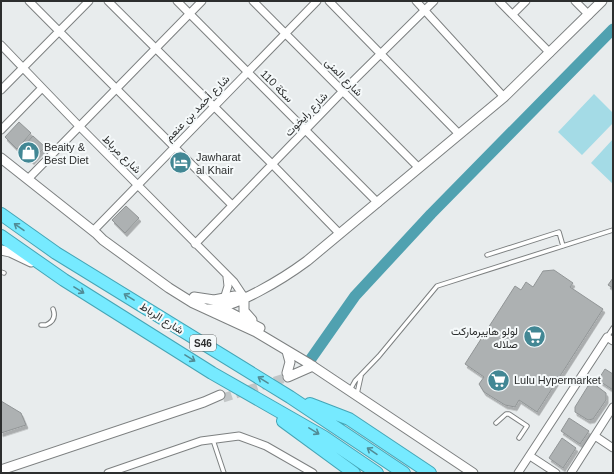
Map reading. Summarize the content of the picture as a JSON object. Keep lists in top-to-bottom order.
{
  "streets": {
    "highway": ["شارع الرباط", "S46"],
    "street": [
      "شارع المنى",
      "سكة 110",
      "شارع أحمد بن عنعم",
      "شارع رايخوت",
      "شارع مرباط"
    ]
  },
  "crossings": [
    ["شارع المنى", "شارع أحمد بن عنعم"],
    ["شارع المنى", "شارع رايخوت"],
    ["سكة 110", "شارع أحمد بن عنعم"],
    ["سكة 110", "شارع رايخوت"],
    ["شارع أحمد بن عنعم", "شارع مرباط"],
    ["شارع رايخوت", "شارع مرباط"]
  ],
  "places": {
    "shop": ["Beaity & Best Diet"],
    "hotel": ["Jawharat al Khair"],
    "supermarket": ["لولو هايبرماركت صلاله", "Lulu Hypermarket"]
  }
}
